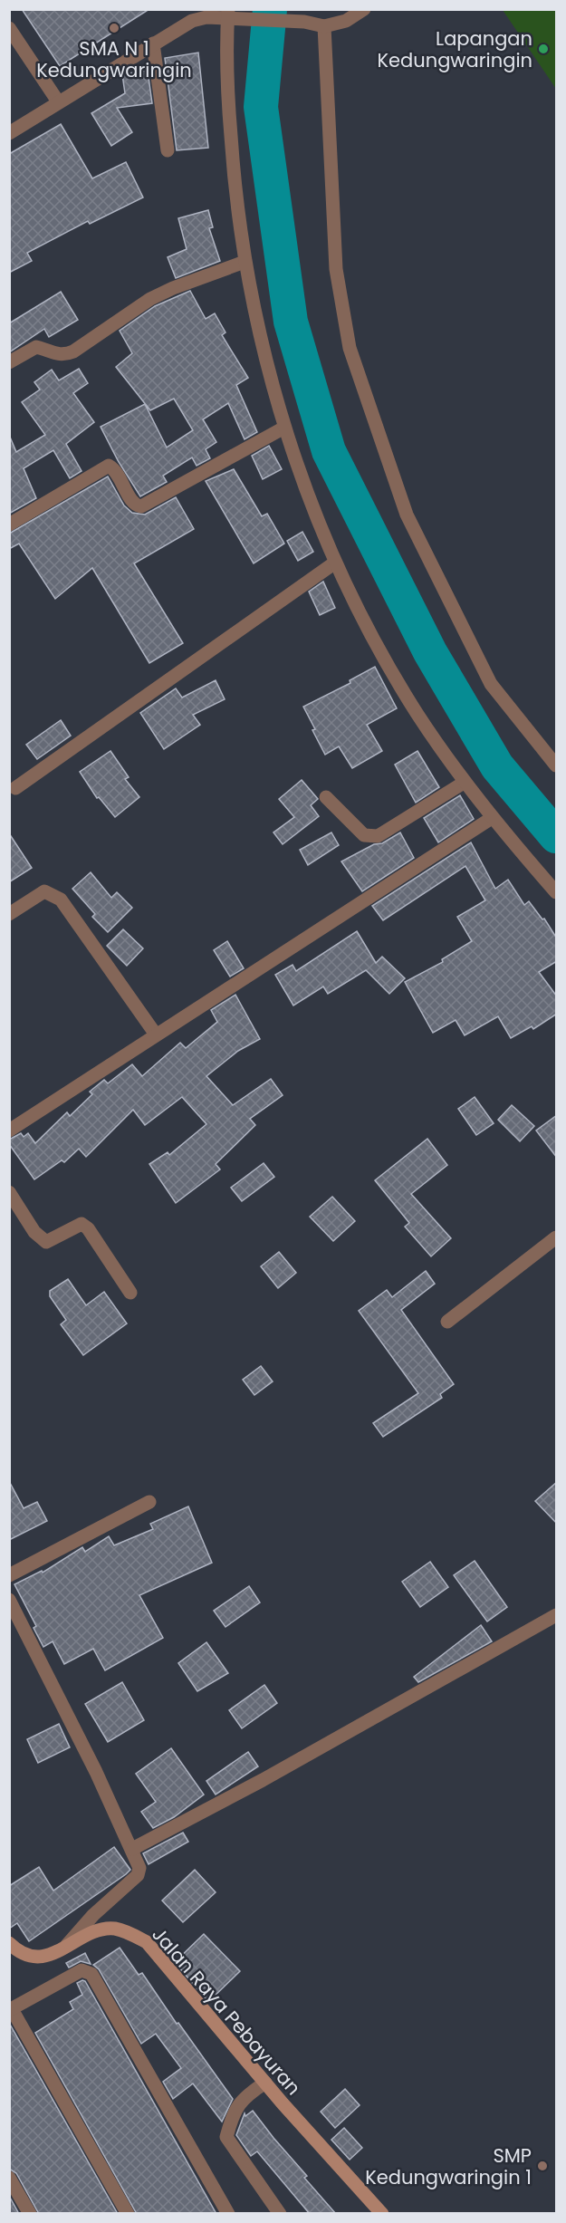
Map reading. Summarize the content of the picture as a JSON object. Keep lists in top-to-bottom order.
{
  "streets": {
    "main road": ["Jalan Raya Pebayuran"]
  },
  "places": ["SMA N 1 Kedungwaringin", "Lapangan Kedungwaringin", "SMP Kedungwaringin 1"]
}
